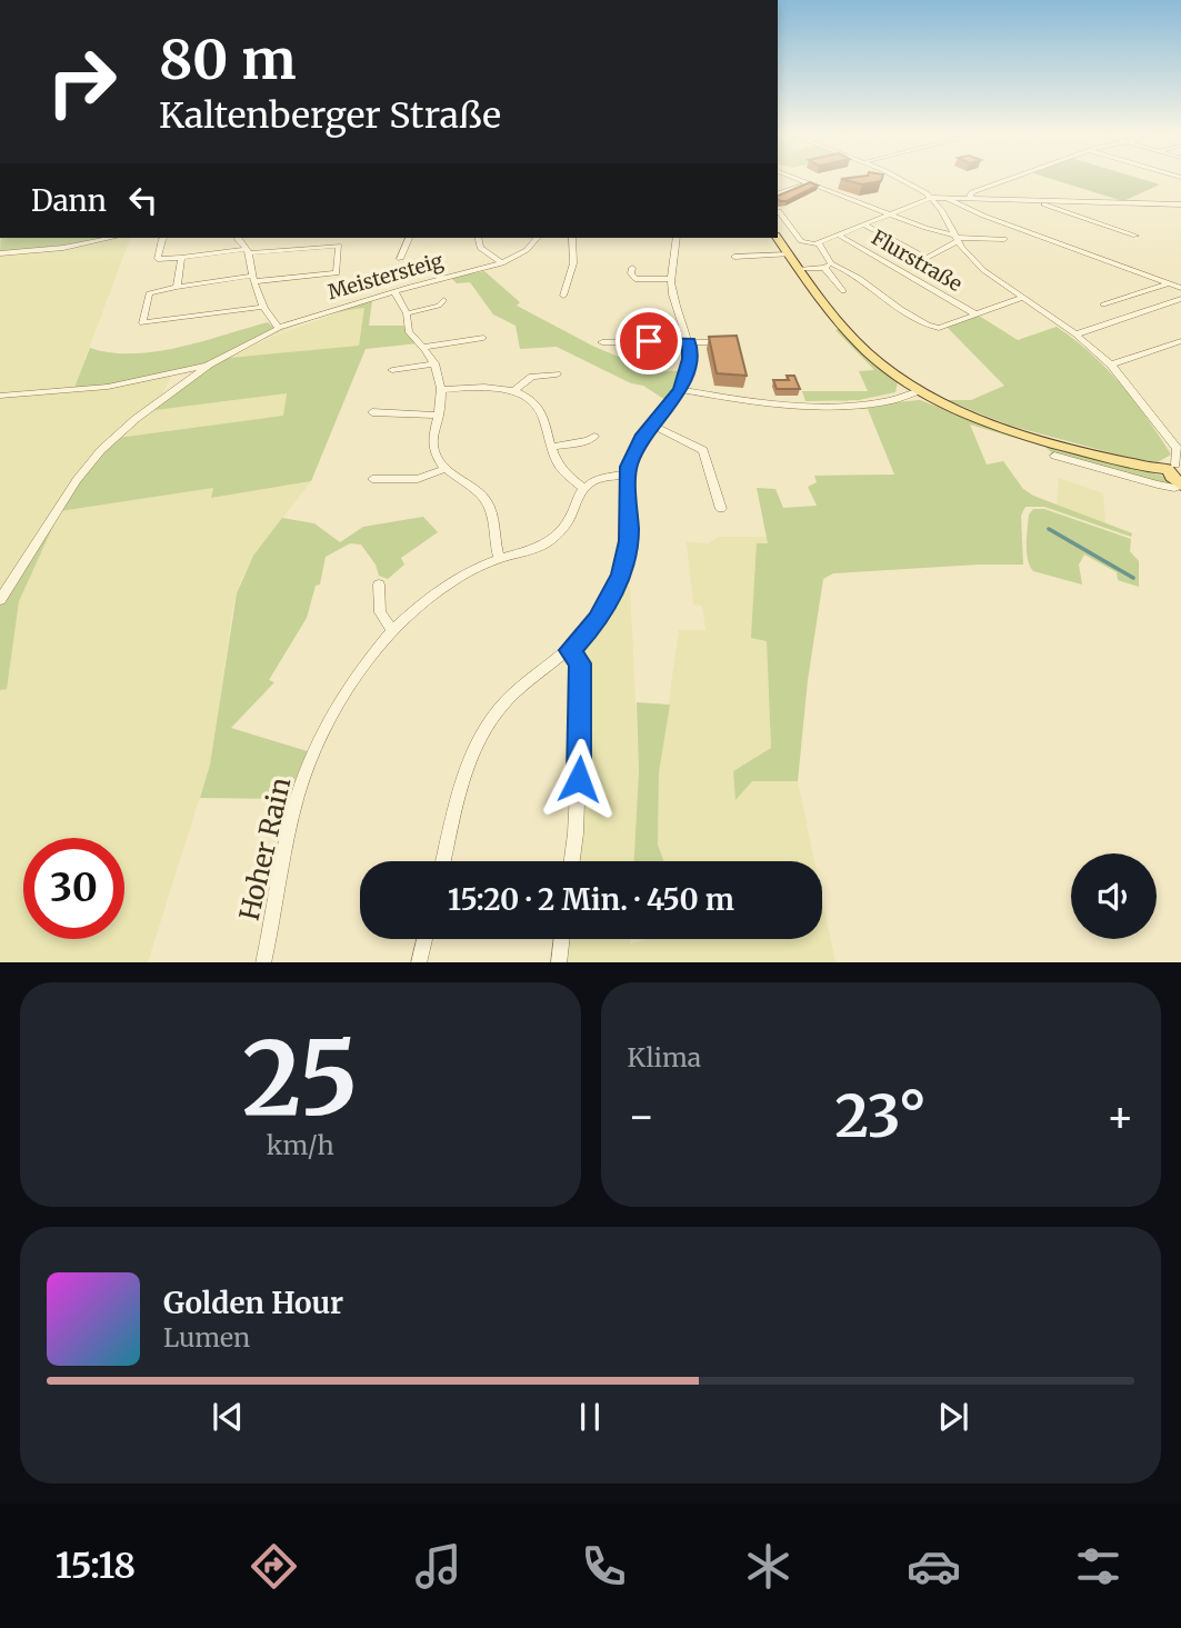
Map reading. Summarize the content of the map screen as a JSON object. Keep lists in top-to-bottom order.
{
  "streets": {
    "street": ["Flurstraße", "Meistersteig", "Hoher Rain"]
  },
  "page": {
    "turn": ["80 m", "Kaltenberger Straße"],
    "then": "Dann",
    "limit": "30",
    "trip": "15:20 · 2 Min. · 450 m",
    "tile": [
      ["25", "km/h"],
      "Klima"
    ],
    "heat": ["−", "23°", "+"],
    "song": ["Golden Hour", "Lumen"],
    "tabs": "15:18"
  }
}
